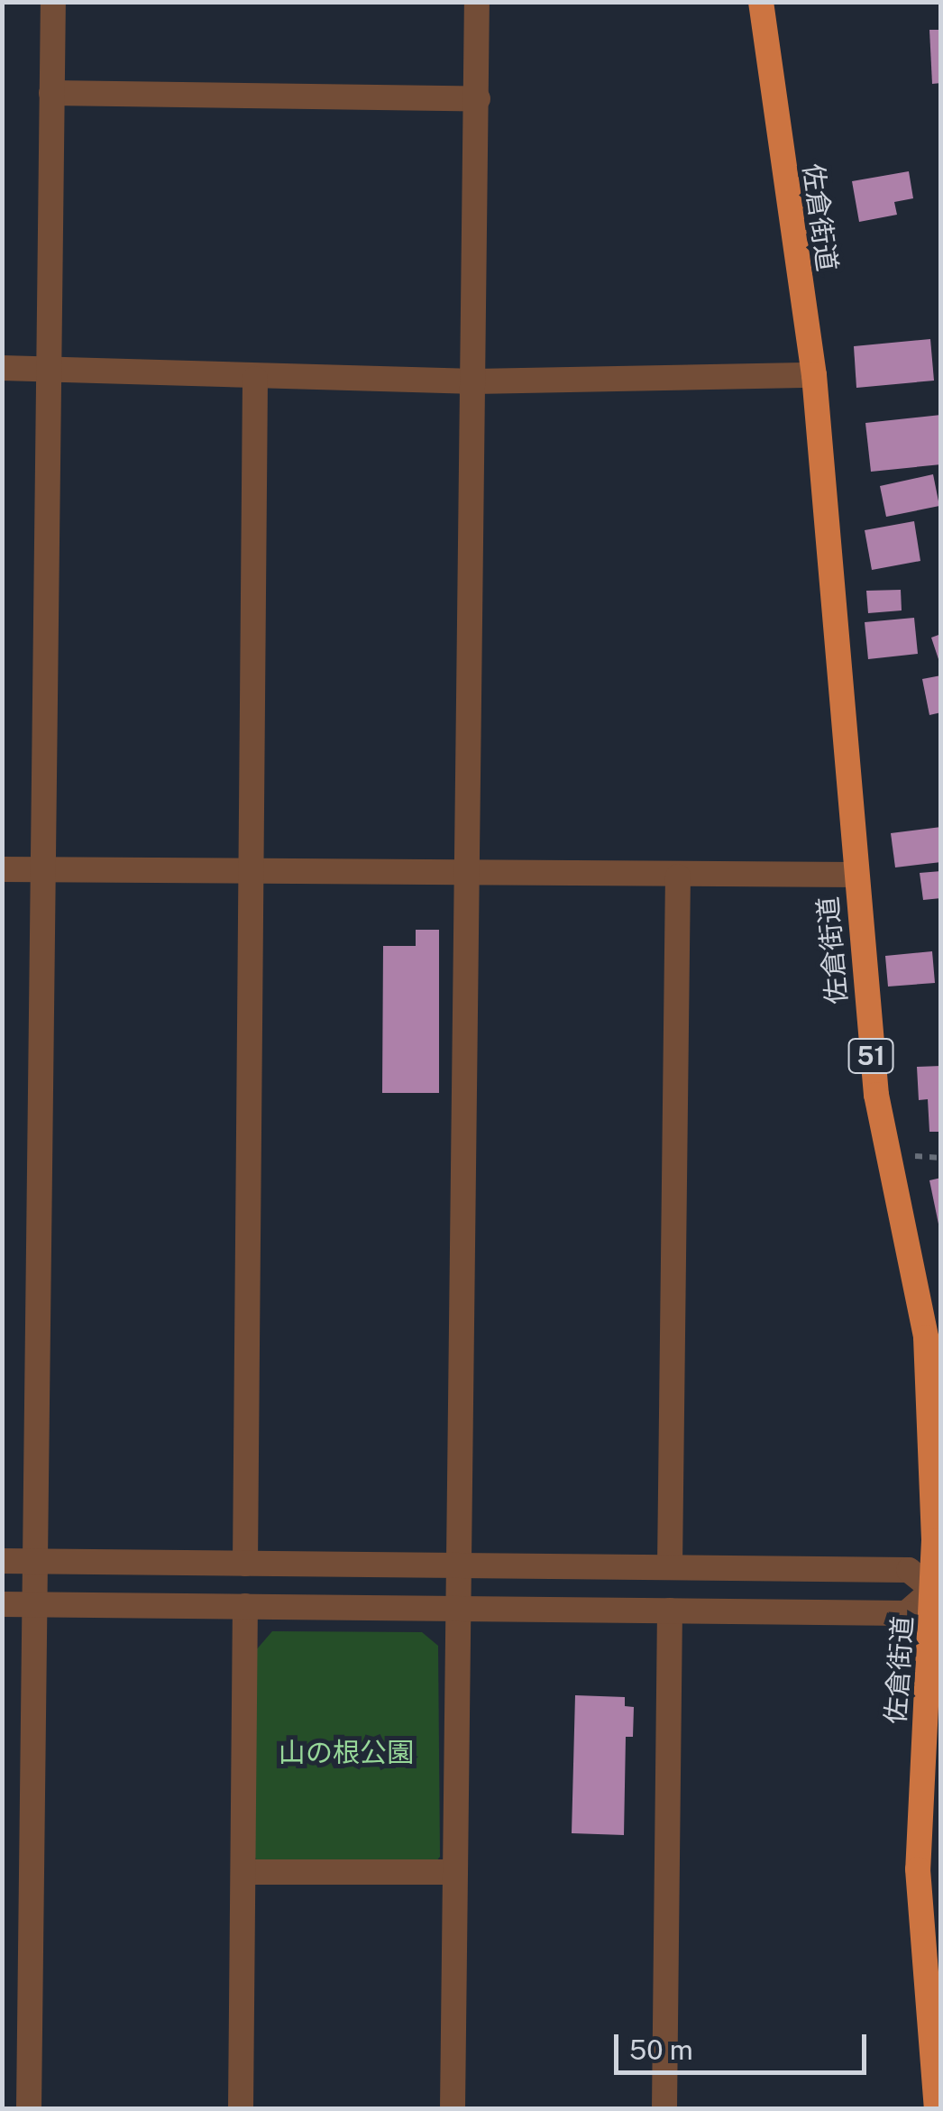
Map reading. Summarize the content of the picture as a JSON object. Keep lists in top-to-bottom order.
{
  "streets": {
    "highway": ["佐倉街道", "51"]
  },
  "parks": ["山の根公園"],
  "scale_bar": "50 m"
}
